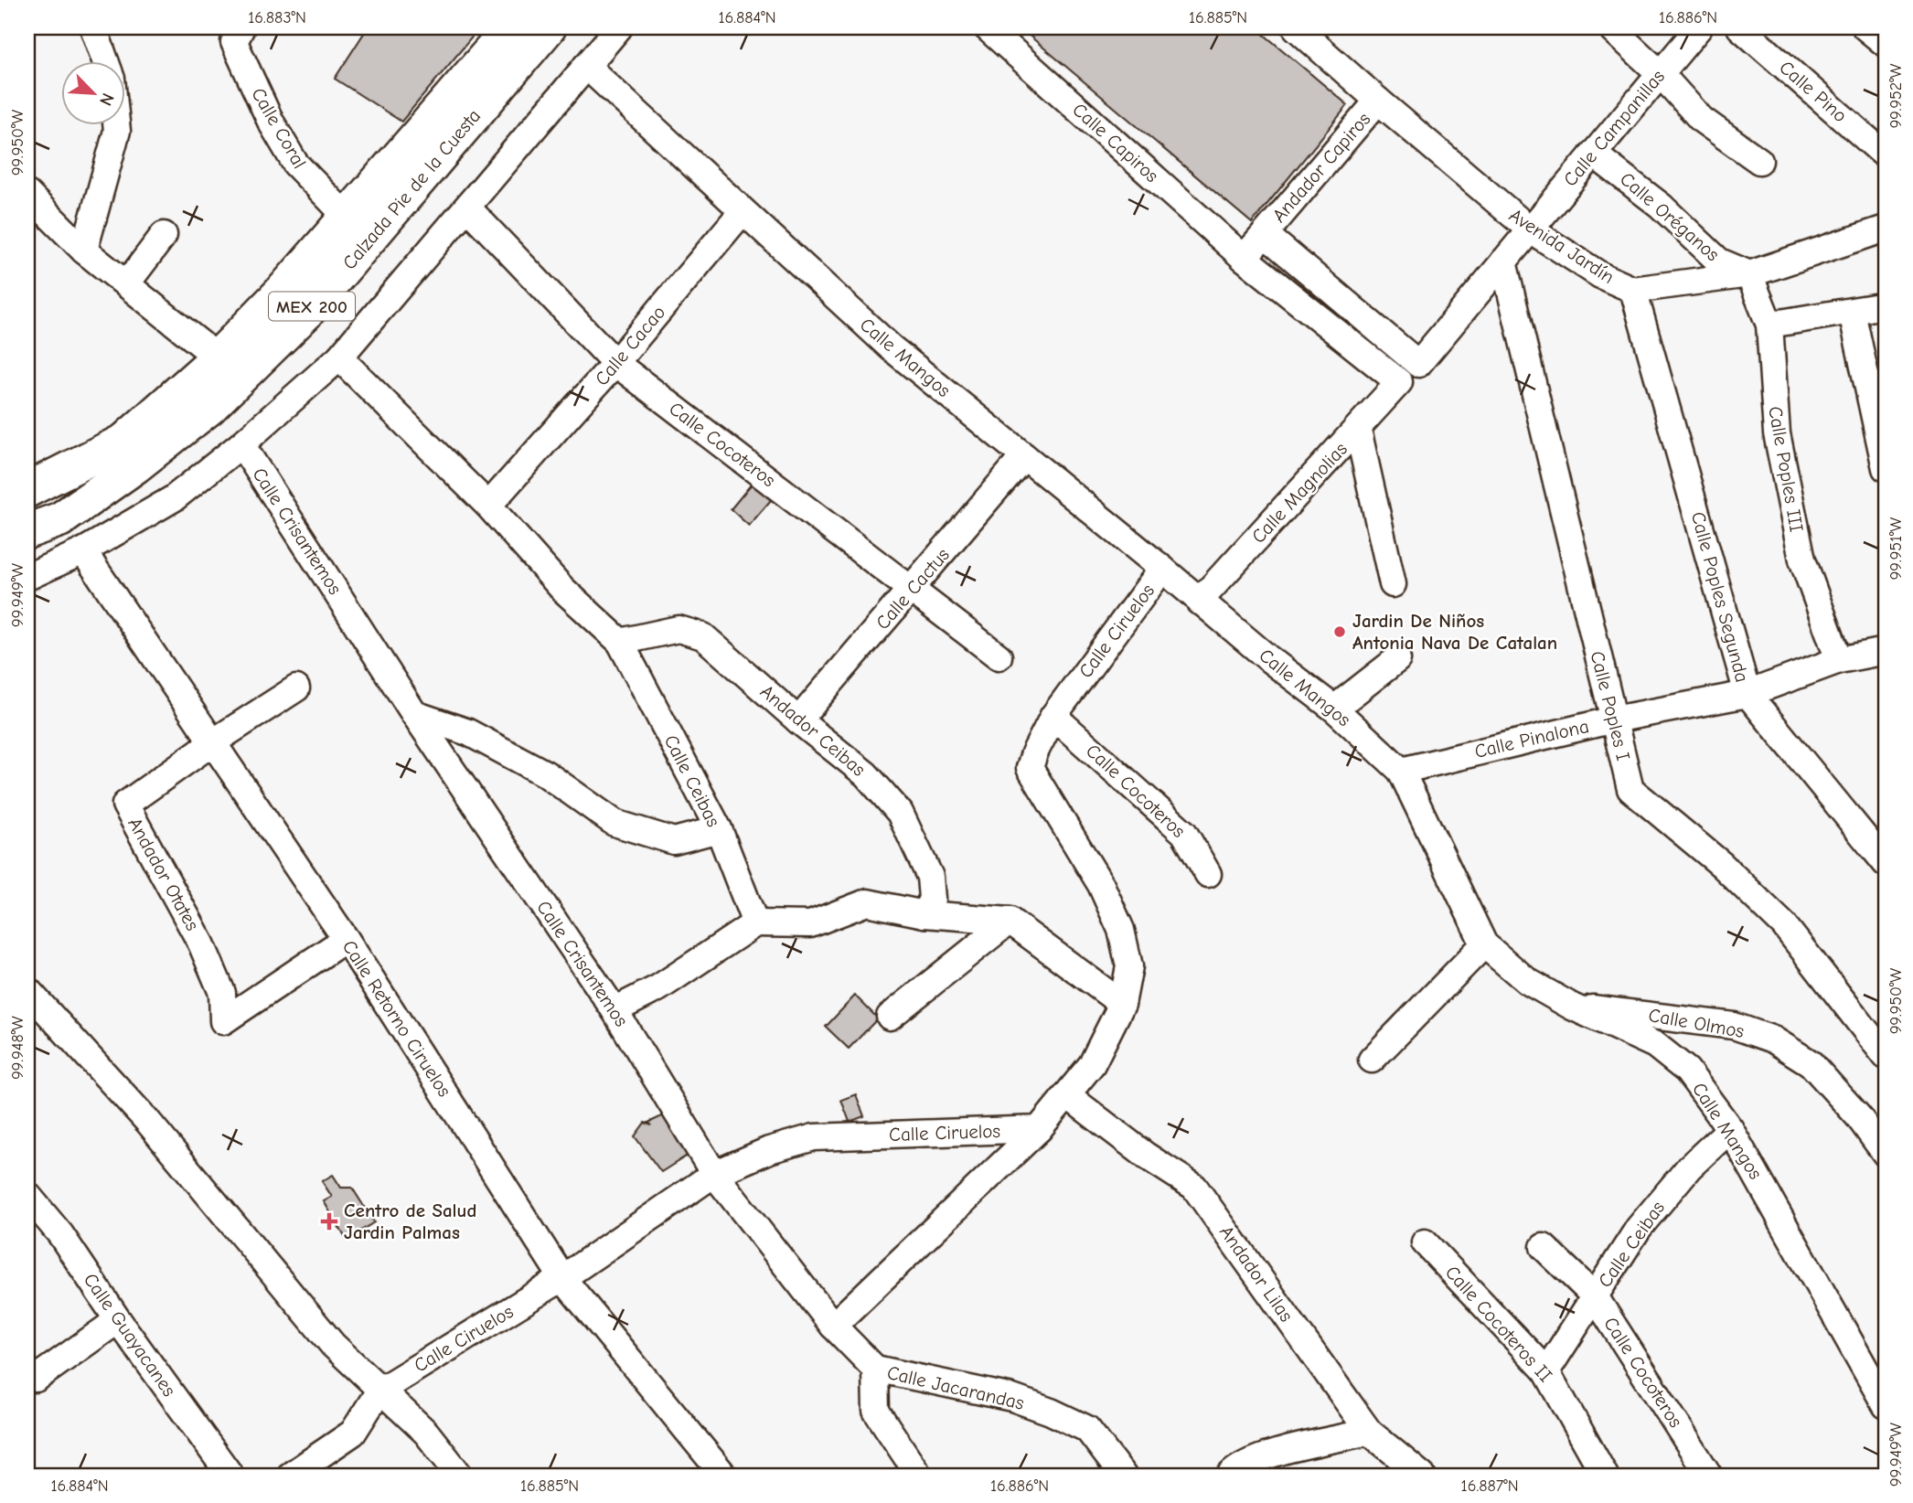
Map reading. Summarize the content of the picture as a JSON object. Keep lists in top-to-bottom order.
{
  "streets": {
    "main road": ["Calzada Pie de la Cuesta", "MEX 200"],
    "street": [
      "Calle Pino",
      "Calle Coral",
      "Calle Campanillas",
      "Calle Capiros",
      "Andador Capiros",
      "Calle Oréganos",
      "Avenida Jardín",
      "Calle Cacao",
      "Calle Mangos",
      "Calle Cocoteros",
      "Calle Poples III",
      "Calle Magnolias",
      "Calle Crisantemos",
      "Calle Cactus",
      "Calle Poples Segunda",
      "Calle Ciruelos",
      "Calle Poples I",
      "Andador Ceibas",
      "Calle Pinalona",
      "Calle Ceibas",
      "Andador Otates",
      "Calle Retorno Ciruelos",
      "Calle Olmos",
      "Andador Lilas",
      "Calle Cocoteros II",
      "Calle Guayacanes",
      "Calle Jacarandas"
    ]
  },
  "crossings": [
    ["Calle Coral", "Calzada Pie de la Cuesta"],
    ["Calle Campanillas", "Calle Oréganos"],
    ["Calle Campanillas", "Avenida Jardín"],
    ["Calle Capiros", "Calle Magnolias"],
    ["Andador Capiros", "Avenida Jardín"],
    ["Calle Oréganos", "Avenida Jardín"],
    ["Calle Oréganos", "Calle Poples III"],
    ["Avenida Jardín", "Calle Poples III"],
    ["Avenida Jardín", "Calle Poples Segunda"],
    ["Calle Cacao", "Calle Mangos"],
    ["Calle Cacao", "Calle Cocoteros"],
    ["Calle Cacao", "Calle Ceibas"],
    ["Calle Mangos", "Calle Magnolias"],
    ["Calle Mangos", "Calle Cactus"],
    ["Calle Mangos", "Calle Ciruelos"],
    ["Calle Mangos", "Calle Pinalona"],
    ["Calle Mangos", "Calle Ceibas"],
    ["Calle Mangos", "Calle Olmos"],
    ["Calle Cocoteros", "Calle Cactus"],
    ["Calle Cocoteros", "Calle Ciruelos"],
    ["Calle Cocoteros", "Calle Ceibas"],
    ["Calle Poples III", "Calle Pinalona"],
    ["Calle Crisantemos", "Calle Ciruelos"],
    ["Calle Crisantemos", "Calle Jacarandas"],
    ["Calle Cactus", "Andador Ceibas"],
    ["Calle Poples Segunda", "Calle Pinalona"],
    ["Calle Ciruelos", "Calle Retorno Ciruelos"],
    ["Calle Ciruelos", "Andador Lilas"],
    ["Calle Poples I", "Calle Pinalona"],
    ["Andador Ceibas", "Calle Ceibas"],
    ["Calle Ceibas", "Calle Cocoteros II"],
    ["Andador Otates", "Calle Retorno Ciruelos"]
  ],
  "places": {
    "other": ["Jardin De Niños Antonia Nava De Catalan"],
    "health": ["Centro de Salud Jardin Palmas"]
  },
  "north": "bottom right",
  "coordinates": [
    "16.883°N",
    "16.884°N",
    "16.885°N",
    "16.886°N",
    "99.952°W",
    "99.950°W",
    "99.951°W",
    "99.949°W",
    "99.948°W",
    "16.887°N"
  ]
}
